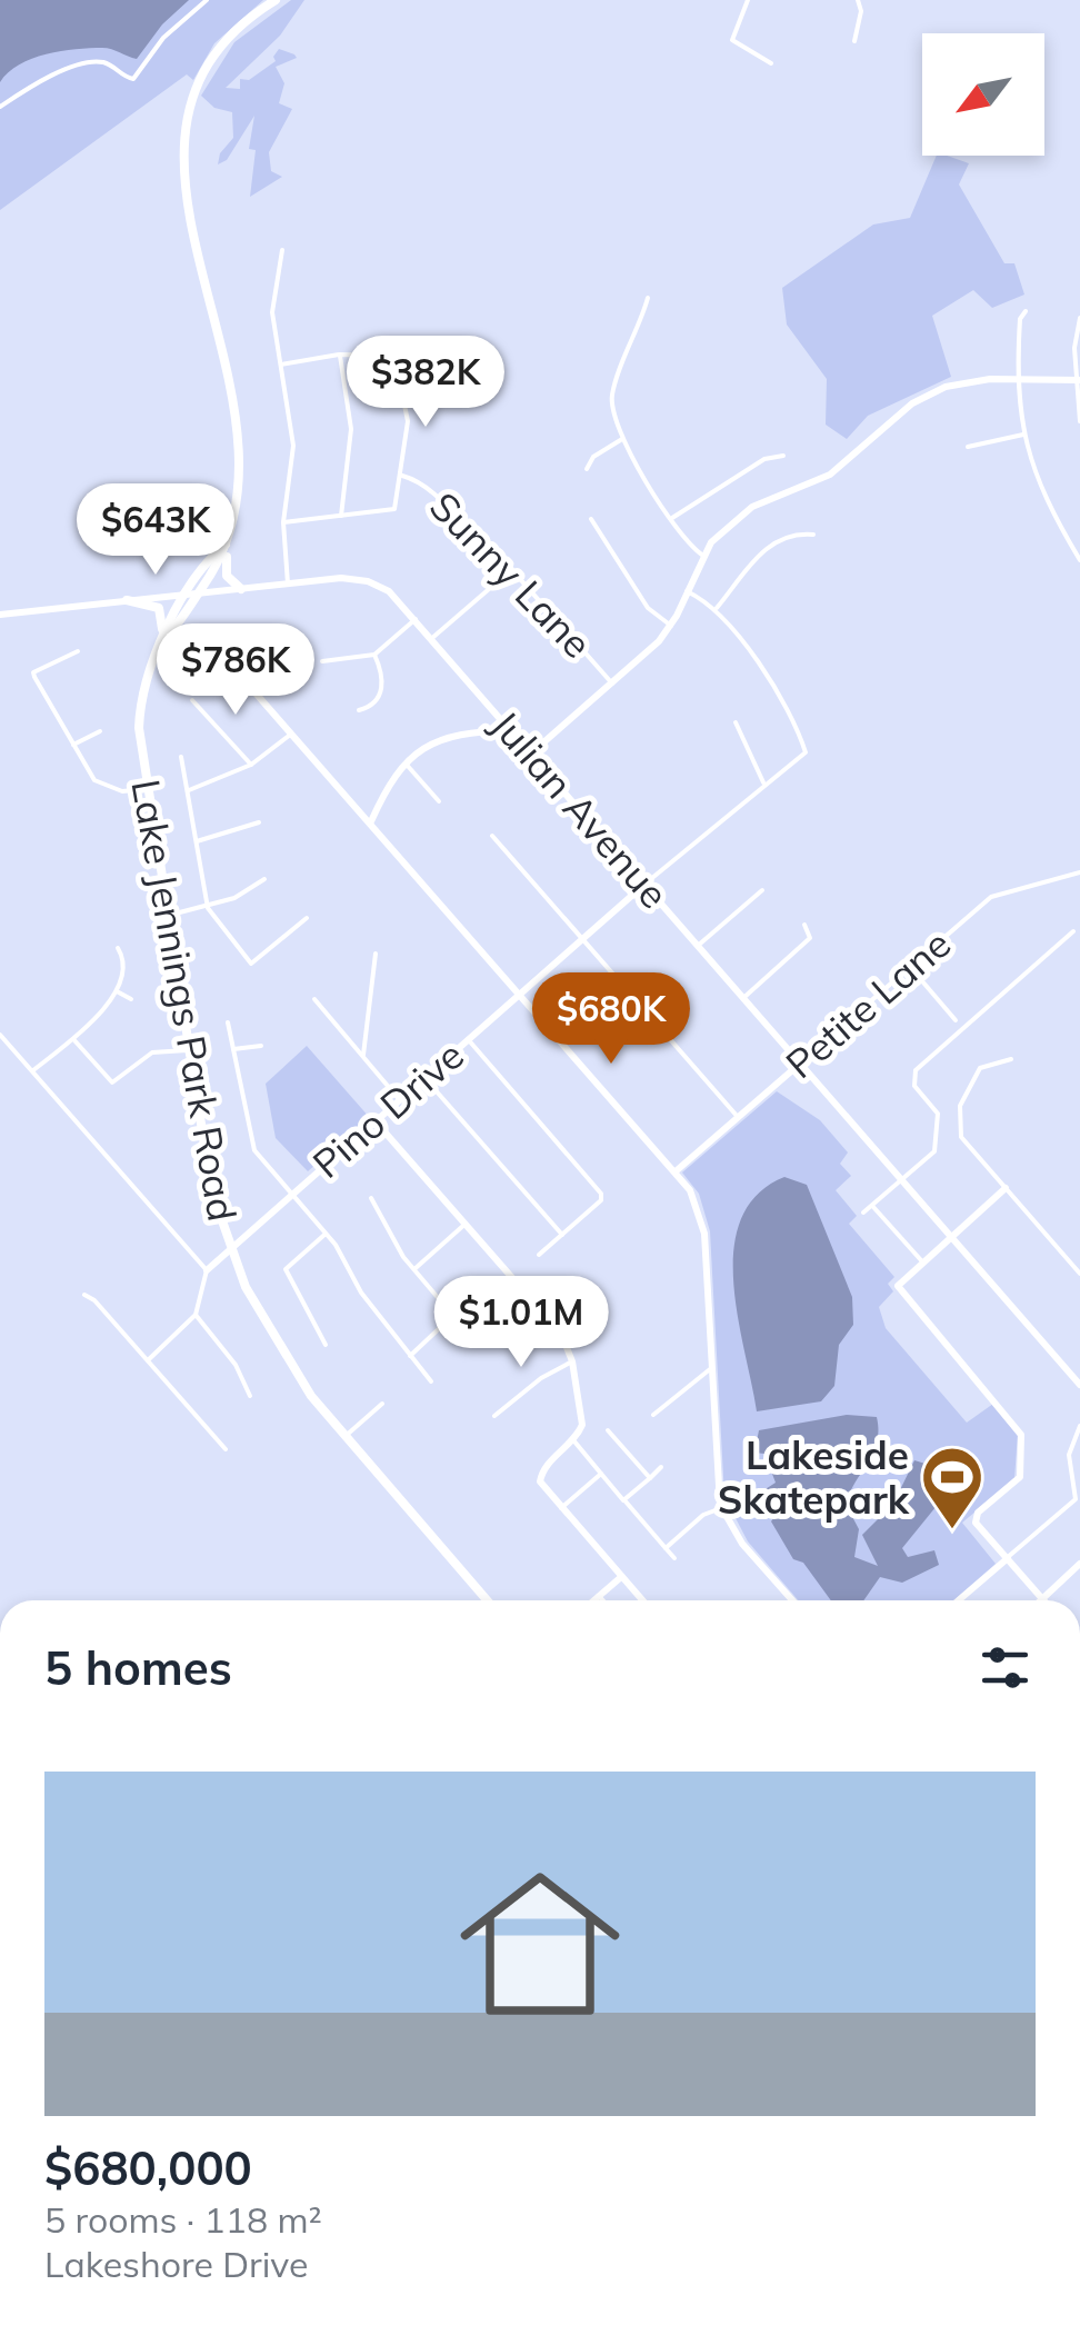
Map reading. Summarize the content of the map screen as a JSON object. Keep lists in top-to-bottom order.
{
  "streets": {
    "main road": ["Lake Jennings Park Road"],
    "street": [
      "Sunny Lane",
      "Julian Avenue",
      "Petite Lane",
      "Pino Drive"
    ]
  },
  "crossings": [
    ["Julian Avenue", "Lake Jennings Park Road"],
    ["Julian Avenue", "Petite Lane"],
    ["Julian Avenue", "Pino Drive"],
    ["Lake Jennings Park Road", "Pino Drive"]
  ],
  "places": {
    "sports": ["Lakeside Skatepark"]
  },
  "north": "bottom left",
  "page": {
    "price": [
      "$382K",
      "$643K",
      "$786K",
      "$680K",
      "$1.01M"
    ],
    "heading": "5 homes",
    "list": [
      {
        "name": "$680,000",
        "note": "5 rooms · 118 m² · Lakeshore Drive"
      }
    ]
  }
}
